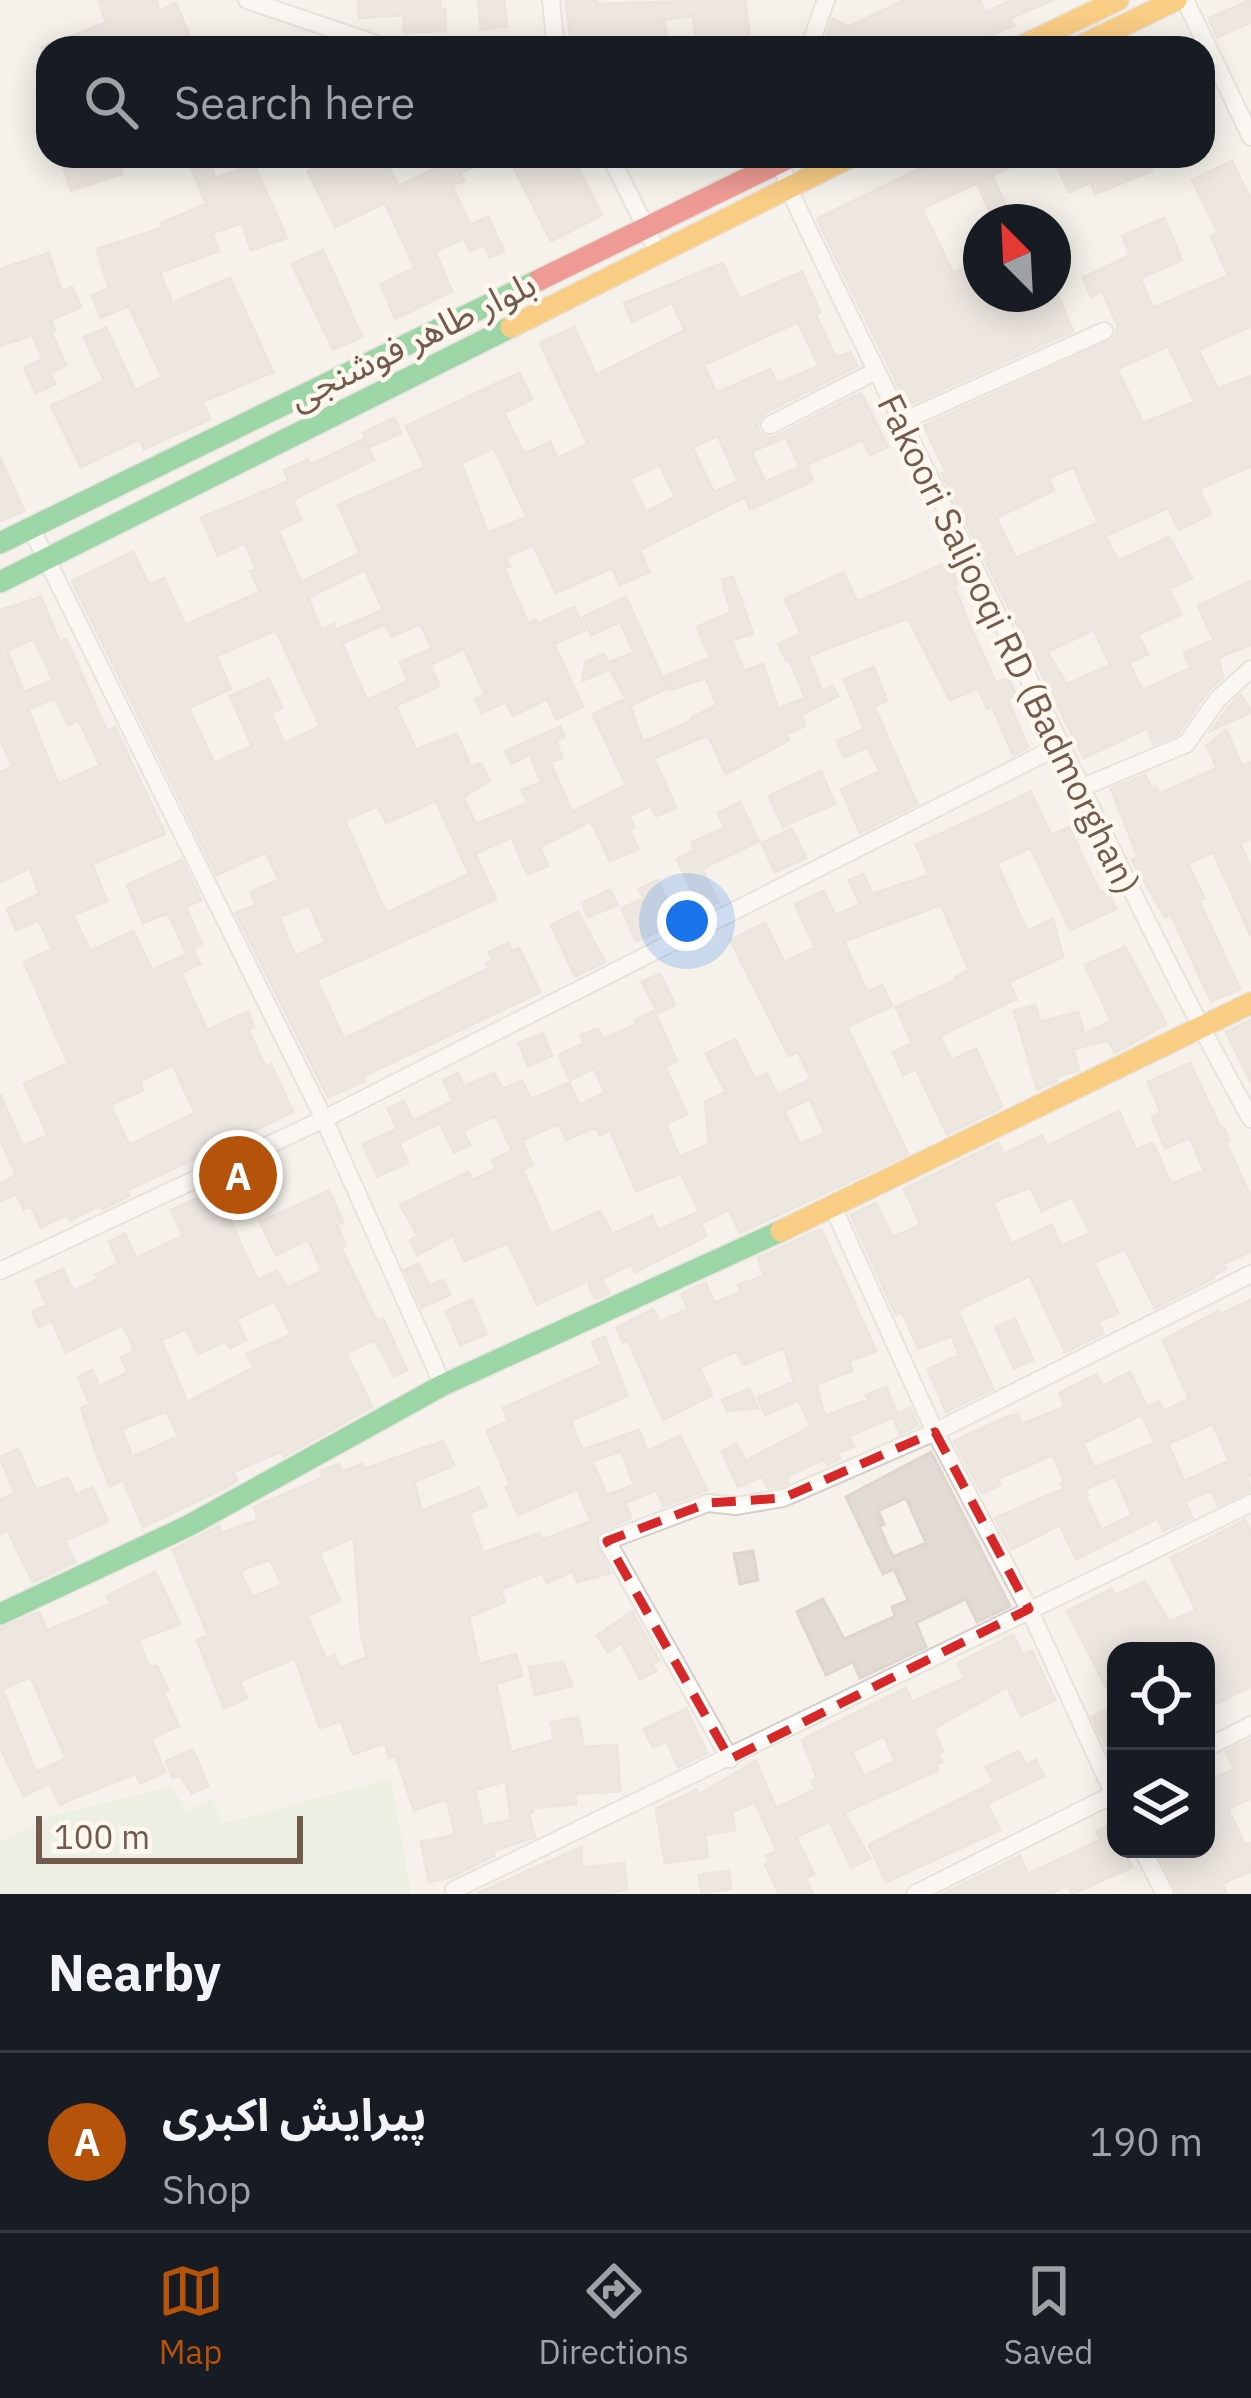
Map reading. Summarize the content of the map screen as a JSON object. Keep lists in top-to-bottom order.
{
  "streets": {
    "street": ["بلوار طاهر فوشنجی", "Fakoori Saljooqi RD (Badmorghan)"]
  },
  "crossings": [
    ["بلوار طاهر فوشنجی", "Fakoori Saljooqi RD (Badmorghan)"]
  ],
  "scale_bar": "100 m",
  "north": "top left",
  "page": {
    "search": "Search here",
    "pins": "A",
    "scale": "100 m",
    "heading": "Nearby",
    "list": [
      {
        "mark": "A",
        "name": "پیرایش اکبری",
        "note": "Shop",
        "value": "190 m"
      }
    ],
    "nav": ["Map", "Directions", "Saved"]
  }
}
